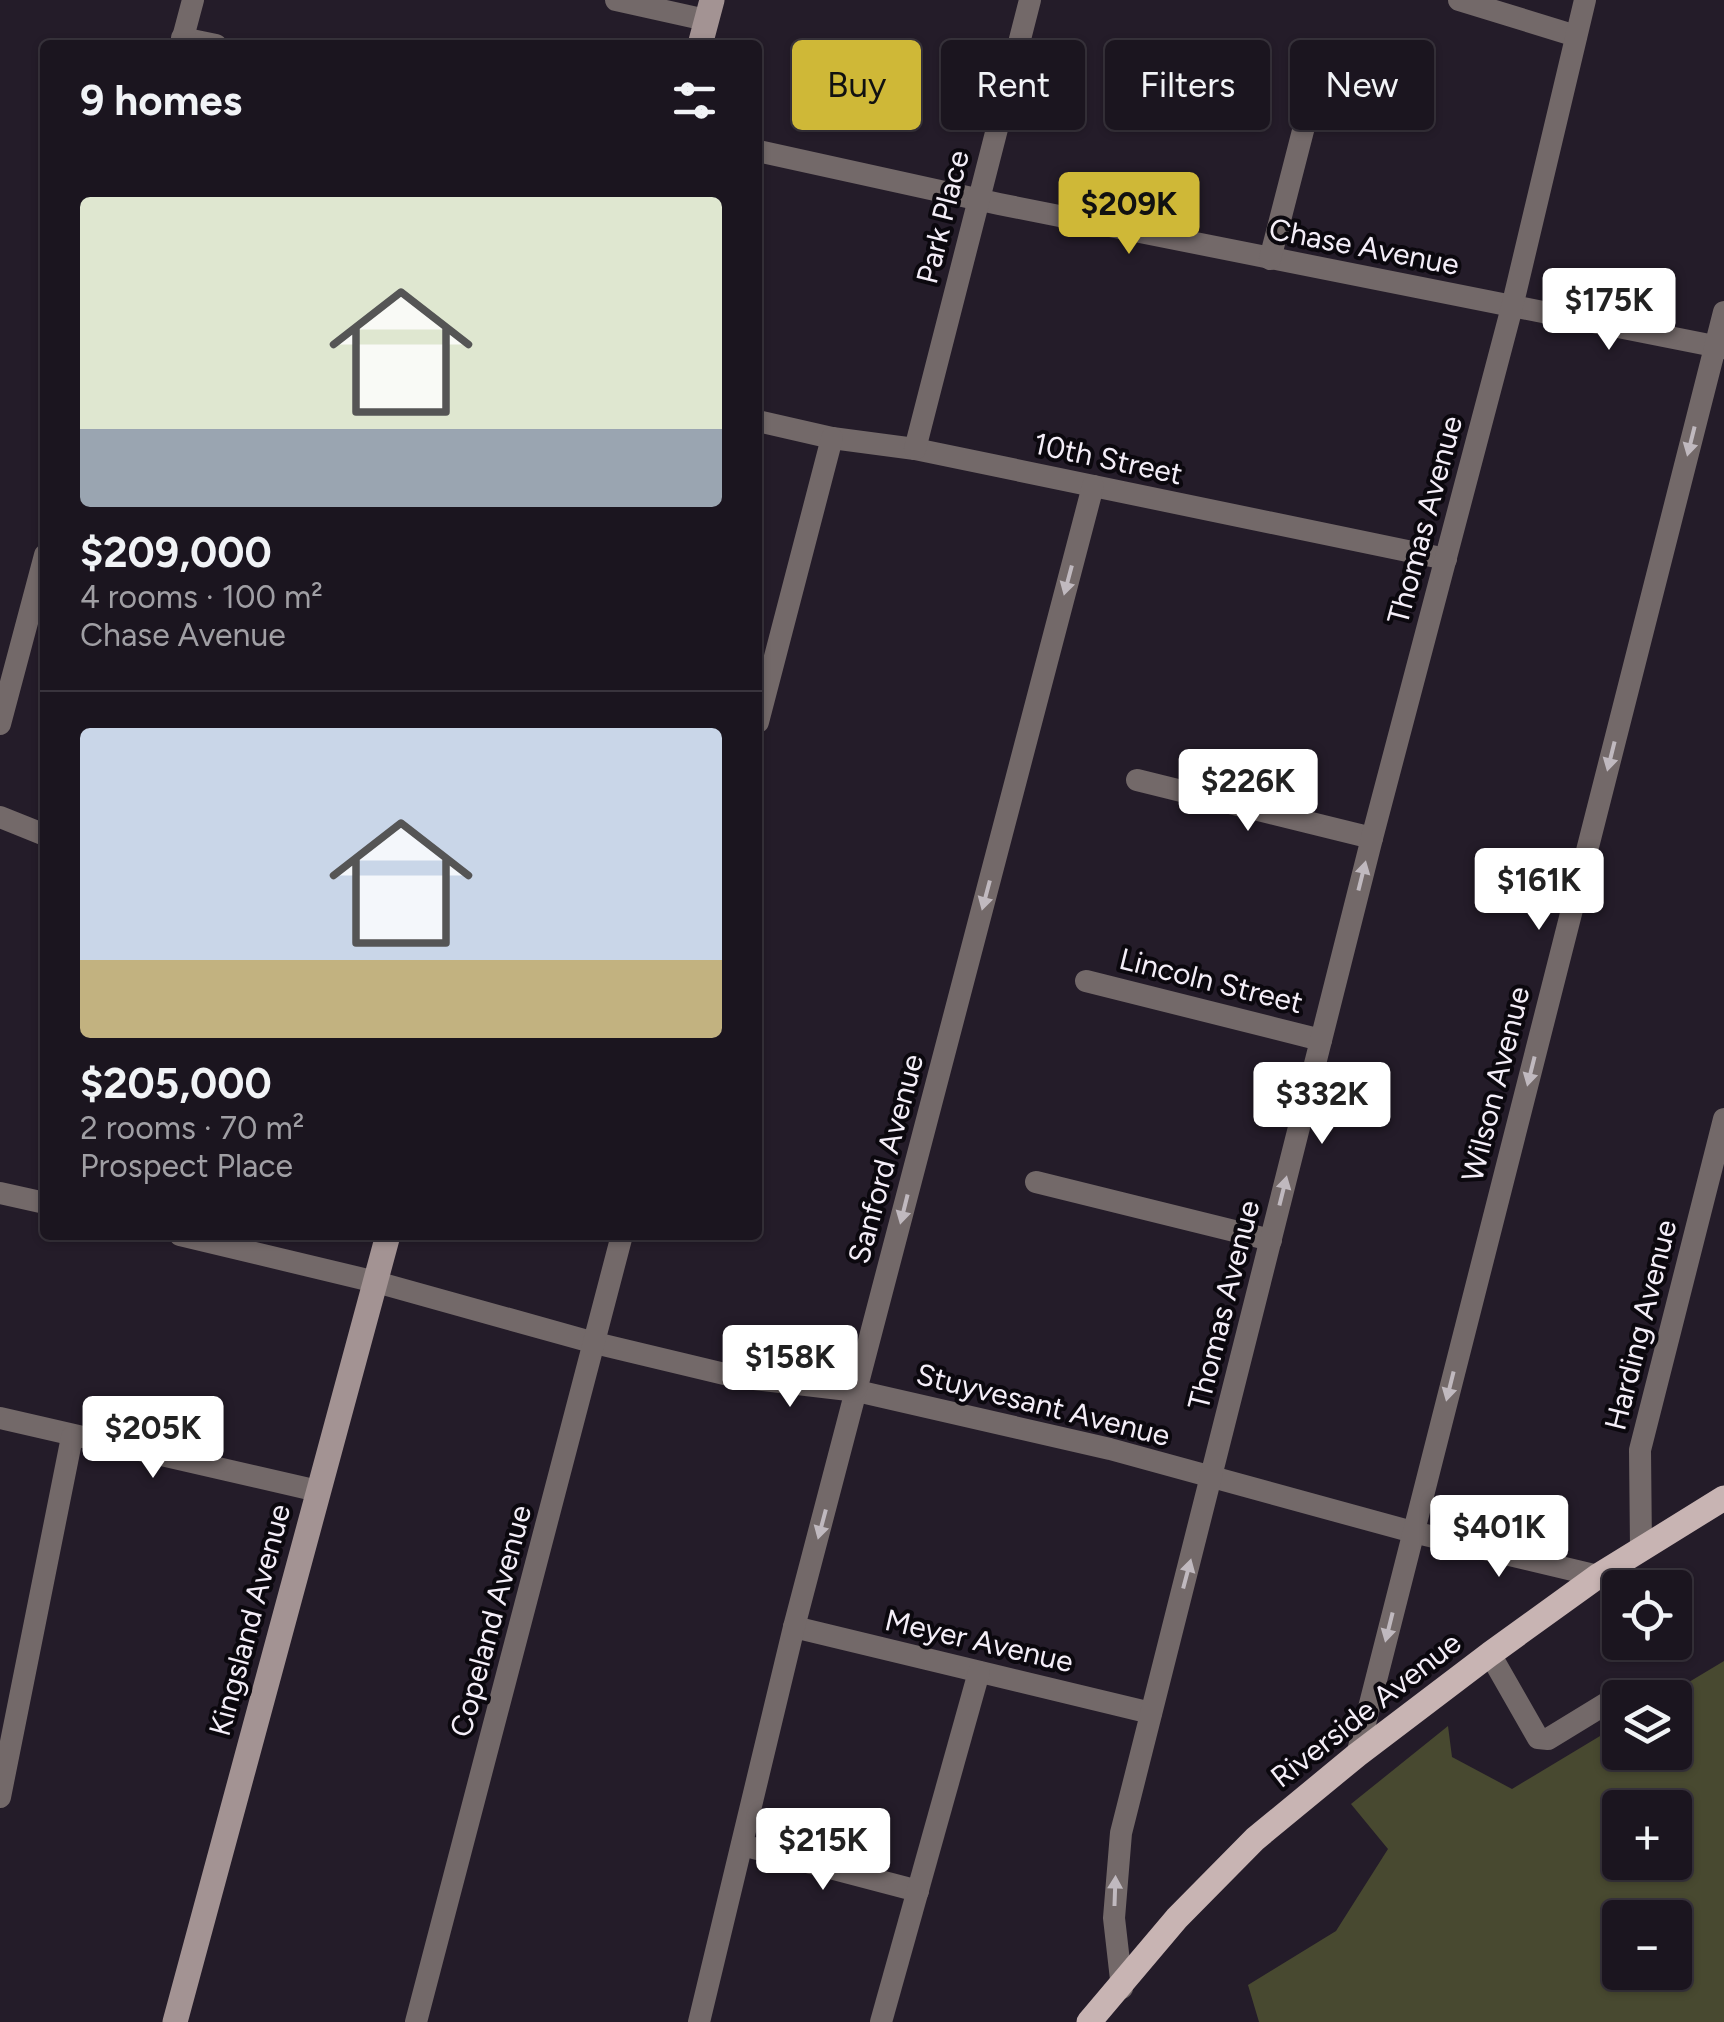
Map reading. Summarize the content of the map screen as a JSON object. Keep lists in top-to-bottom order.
{
  "streets": {
    "main road": ["Kingsland Avenue", "Riverside Avenue"],
    "street": [
      "Park Place",
      "Chase Avenue",
      "10th Street",
      "Thomas Avenue",
      "Lincoln Street",
      "Wilson Avenue",
      "Sanford Avenue",
      "Harding Avenue",
      "Stuyvesant Avenue",
      "Copeland Avenue",
      "Meyer Avenue"
    ]
  },
  "crossings": [
    ["Park Place", "Chase Avenue"],
    ["Park Place", "10th Street"],
    ["Chase Avenue", "Thomas Avenue"],
    ["Chase Avenue", "Wilson Avenue"],
    ["10th Street", "Thomas Avenue"],
    ["10th Street", "Sanford Avenue"],
    ["Thomas Avenue", "Lincoln Street"],
    ["Thomas Avenue", "Stuyvesant Avenue"],
    ["Thomas Avenue", "Meyer Avenue"],
    ["Thomas Avenue", "Riverside Avenue"],
    ["Wilson Avenue", "Stuyvesant Avenue"],
    ["Wilson Avenue", "Riverside Avenue"],
    ["Sanford Avenue", "Stuyvesant Avenue"],
    ["Sanford Avenue", "Meyer Avenue"],
    ["Harding Avenue", "Riverside Avenue"],
    ["Stuyvesant Avenue", "Kingsland Avenue"],
    ["Stuyvesant Avenue", "Copeland Avenue"],
    ["Stuyvesant Avenue", "Riverside Avenue"]
  ],
  "one_way": ["Thomas Avenue", "Wilson Avenue", "Sanford Avenue"],
  "page": {
    "chip": [
      "Buy",
      "Rent",
      "Filters",
      "New"
    ],
    "heading": "9 homes",
    "list": [
      {
        "name": "$209,000",
        "note": "4 rooms · 100 m² · Chase Avenue"
      },
      {
        "name": "$205,000",
        "note": "2 rooms · 70 m² · Prospect Place"
      }
    ],
    "price": [
      "$209K",
      "$175K",
      "$226K",
      "$161K",
      "$332K",
      "$158K",
      "$205K",
      "$401K",
      "$215K"
    ],
    "map_buttons": ["+", "−"]
  }
}
